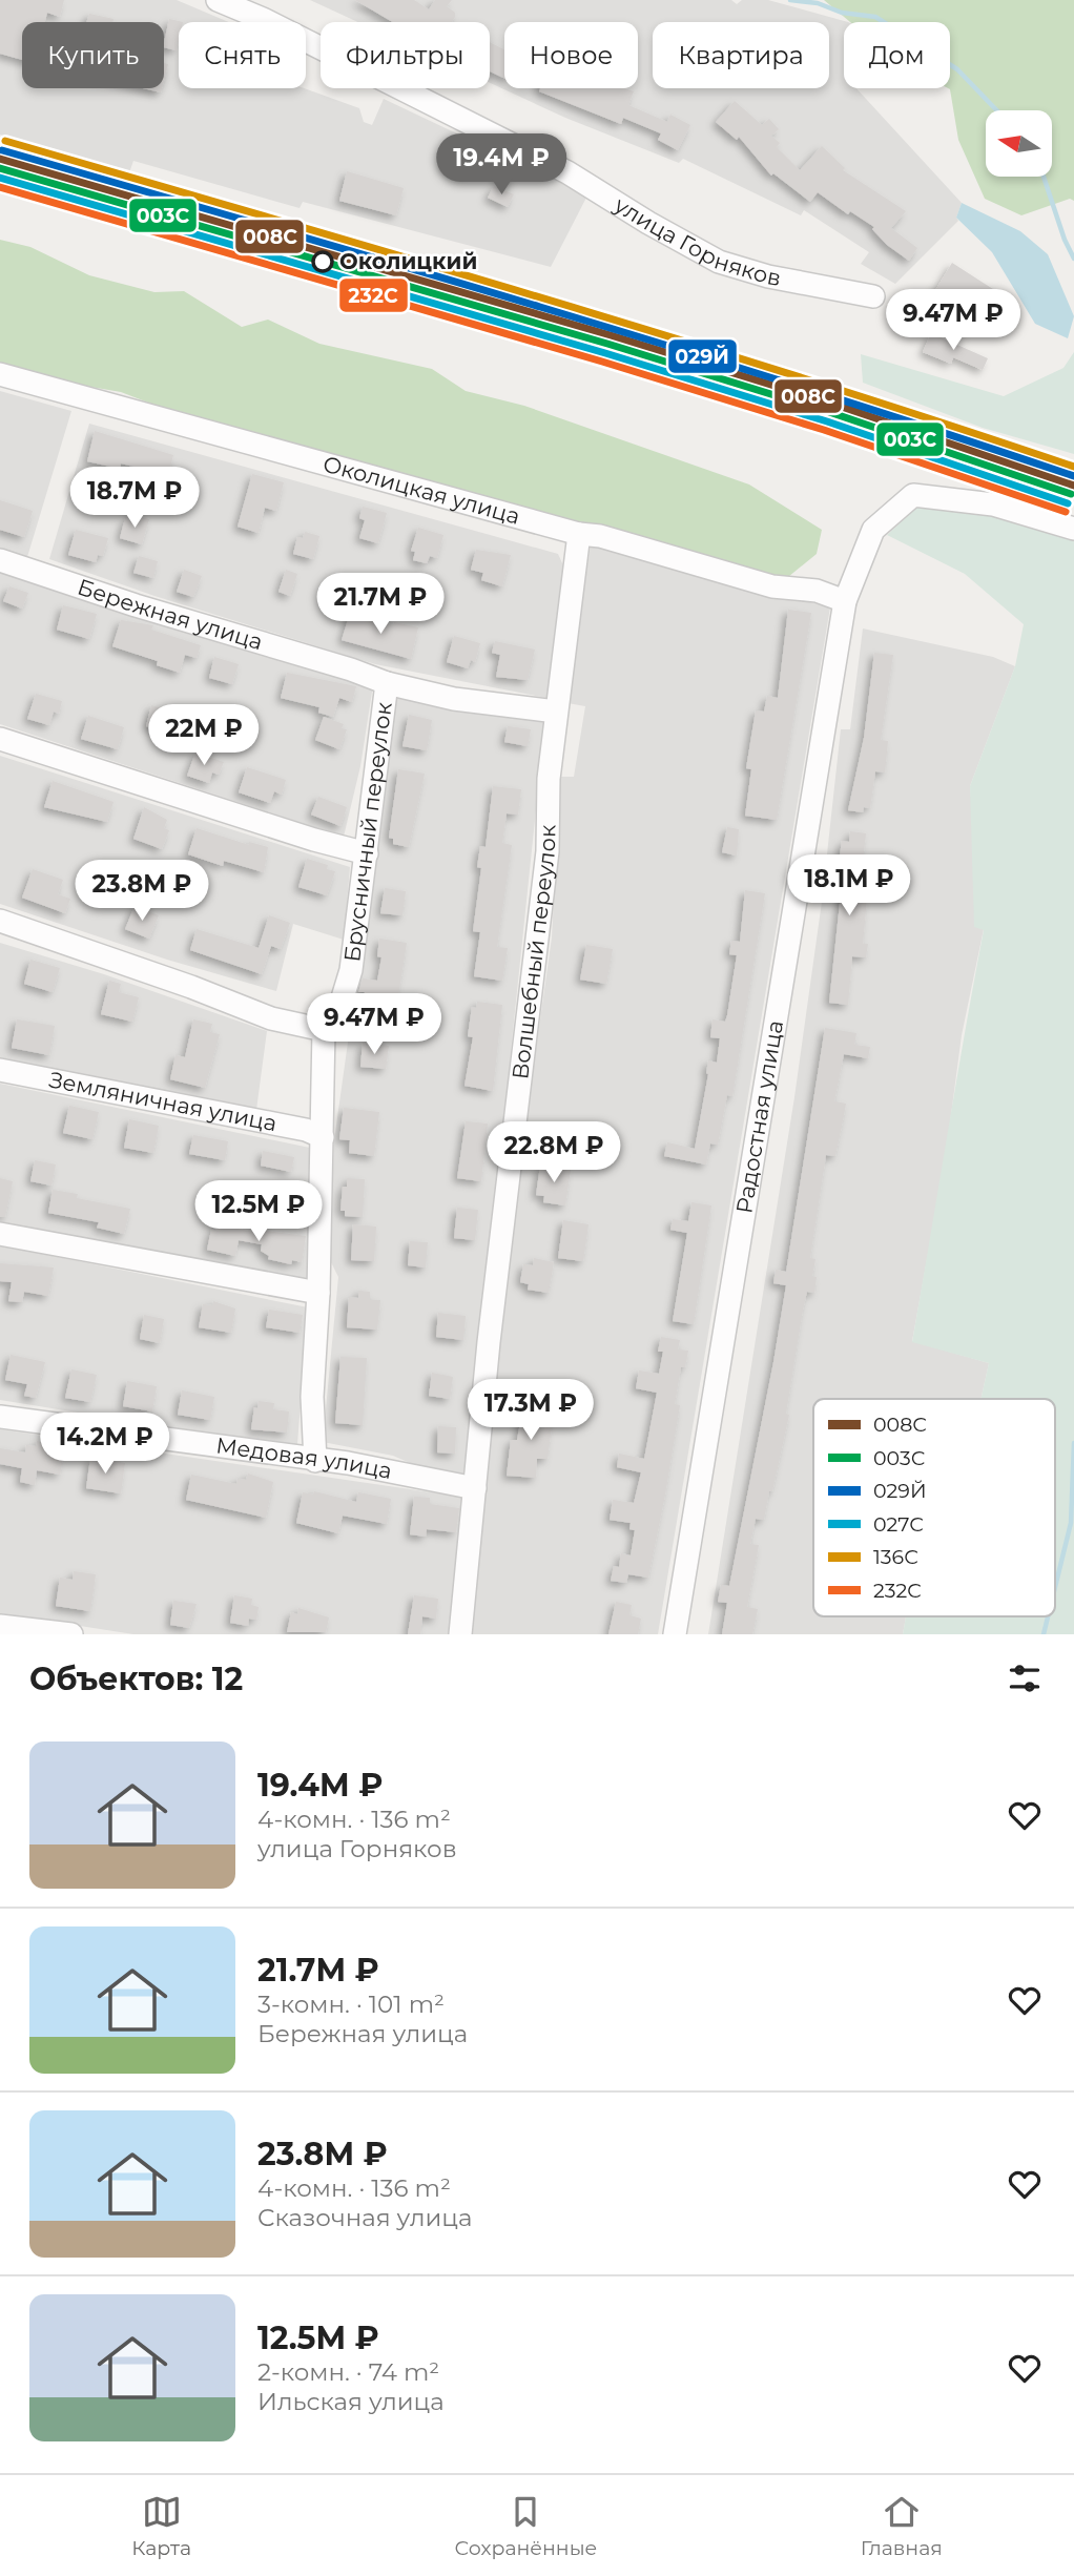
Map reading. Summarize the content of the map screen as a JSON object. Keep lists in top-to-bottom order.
{
  "streets": {
    "street": [
      "улица Горняков",
      "Околицкая улица",
      "Бережная улица",
      "Брусничный переулок",
      "Волшебный переулок",
      "Земляничная улица",
      "Радостная улица",
      "Медовая улица"
    ]
  },
  "crossings": [
    ["Околицкая улица", "Волшебный переулок"],
    ["Околицкая улица", "Радостная улица"],
    ["Бережная улица", "Брусничный переулок"],
    ["Бережная улица", "Волшебный переулок"],
    ["Волшебный переулок", "Медовая улица"]
  ],
  "places": ["Околицкий"],
  "lines": [
    "transit line 136С",
    "transit line 029Й",
    "transit line 008С",
    "transit line 003С",
    "transit line 027С",
    "transit line 232C"
  ],
  "legend": [
    "008С",
    "003С",
    "029Й",
    "027С",
    "136С",
    "232C"
  ],
  "north": "left",
  "page": {
    "chip": [
      "Купить",
      "Снять",
      "Фильтры",
      "Новое",
      "Квартира",
      "Дом"
    ],
    "price": [
      "19.4M ₽",
      "9.47M ₽",
      "18.7M ₽",
      "21.7M ₽",
      "22M ₽",
      "18.1M ₽",
      "23.8M ₽",
      "9.47M ₽",
      "22.8M ₽",
      "12.5M ₽",
      "17.3M ₽",
      "14.2M ₽"
    ],
    "heading": "Объектов: 12",
    "list": [
      {
        "name": "19.4M ₽",
        "note": "4-комн. · 136 m² · улица Горняков"
      },
      {
        "name": "21.7M ₽",
        "note": "3-комн. · 101 m² · Бережная улица"
      },
      {
        "name": "23.8M ₽",
        "note": "4-комн. · 136 m² · Сказочная улица"
      },
      {
        "name": "12.5M ₽",
        "note": "2-комн. · 74 m² · Ильская улица"
      }
    ],
    "tabs": ["Карта", "Сохранённые", "Главная"]
  }
}
